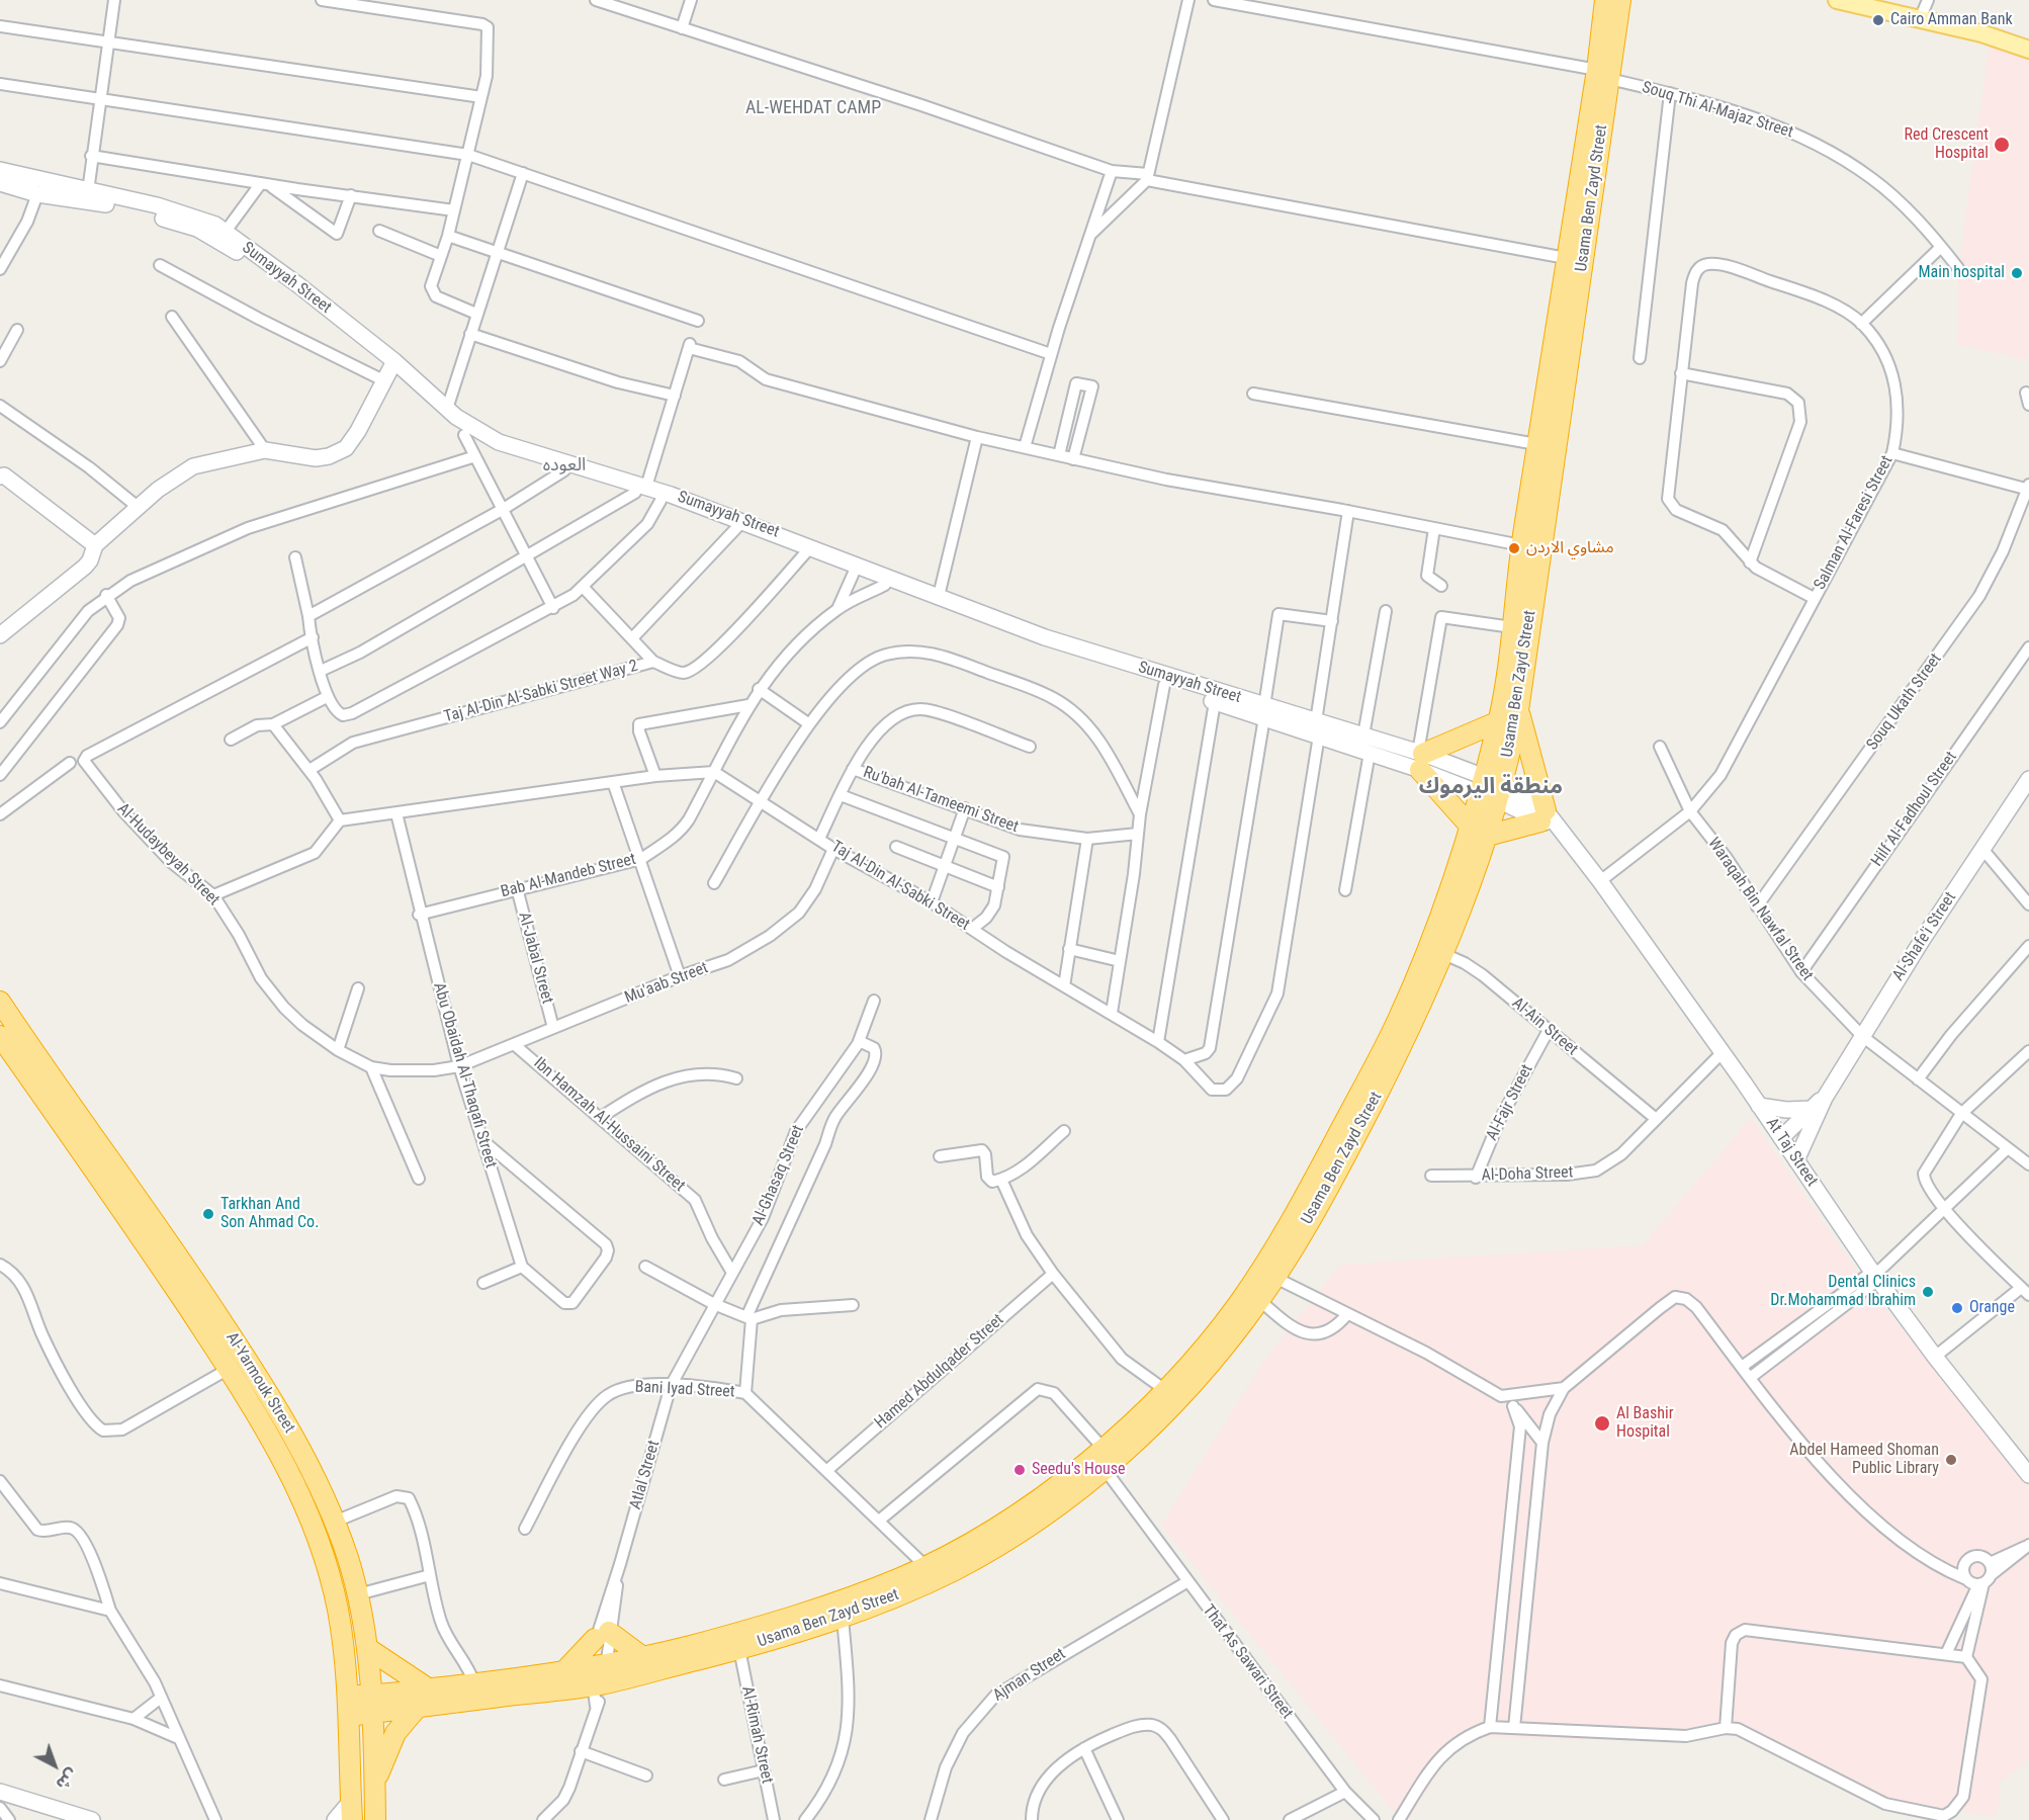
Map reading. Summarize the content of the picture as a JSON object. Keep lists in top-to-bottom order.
{
  "streets": {
    "highway": ["Usama Ben Zayd Street", "Al-Yarmouk Street"],
    "street": [
      "Souq Thi Al-Majaz Street",
      "Sumayyah Street",
      "Salman Al-Faresi Street",
      "Taj Al-Din Al-Sabki Street Way 2",
      "Souq Ukath Street",
      "Ru'bah Al-Tameemi Street",
      "Hilf Al-Fadhoul Street",
      "Al-Hudaybeyah Street",
      "Bab Al-Mandeb Street",
      "Taj Al-Din Al-Sabki Street",
      "Waraqah Bin Nawfal Street",
      "Al-Shafe'i Street",
      "Al-Jabal Street",
      "Mu'aab Street",
      "Al-Ain Street",
      "Abu Obaidah Al-Thaqafi Street",
      "Al-Fajr Street",
      "Ibn Hamzah Al-Hussaini Street",
      "At Taj Street",
      "Al-Doha Street",
      "Al-Ghasaq Street",
      "Hamed Abdulqader Street",
      "Bani Iyad Street",
      "Atlal Street",
      "That As Sawari Street",
      "Ajman Street",
      "Al-Rimah Street"
    ]
  },
  "crossings": [
    ["Souq Thi Al-Majaz Street", "Usama Ben Zayd Street"],
    ["Usama Ben Zayd Street", "Sumayyah Street"],
    ["Usama Ben Zayd Street", "Al-Ain Street"],
    ["Usama Ben Zayd Street", "Al-Yarmouk Street"],
    ["Usama Ben Zayd Street", "Bani Iyad Street"],
    ["Usama Ben Zayd Street", "Atlal Street"],
    ["Usama Ben Zayd Street", "That As Sawari Street"],
    ["Usama Ben Zayd Street", "Al-Rimah Street"],
    ["Sumayyah Street", "Taj Al-Din Al-Sabki Street Way 2"],
    ["Sumayyah Street", "Taj Al-Din Al-Sabki Street"],
    ["Sumayyah Street", "At Taj Street"],
    ["Salman Al-Faresi Street", "Waraqah Bin Nawfal Street"],
    ["Salman Al-Faresi Street", "At Taj Street"],
    ["Souq Ukath Street", "Waraqah Bin Nawfal Street"],
    ["Hilf Al-Fadhoul Street", "Waraqah Bin Nawfal Street"],
    ["Al-Hudaybeyah Street", "Mu'aab Street"],
    ["Al-Hudaybeyah Street", "Abu Obaidah Al-Thaqafi Street"],
    ["Bab Al-Mandeb Street", "Taj Al-Din Al-Sabki Street"],
    ["Bab Al-Mandeb Street", "Al-Jabal Street"],
    ["Bab Al-Mandeb Street", "Abu Obaidah Al-Thaqafi Street"],
    ["Taj Al-Din Al-Sabki Street", "Mu'aab Street"],
    ["Waraqah Bin Nawfal Street", "Al-Shafe'i Street"],
    ["Al-Shafe'i Street", "At Taj Street"],
    ["Al-Jabal Street", "Mu'aab Street"],
    ["Mu'aab Street", "Abu Obaidah Al-Thaqafi Street"],
    ["Mu'aab Street", "Ibn Hamzah Al-Hussaini Street"],
    ["Al-Ain Street", "Al-Fajr Street"],
    ["Al-Ain Street", "Al-Doha Street"],
    ["Al-Fajr Street", "Al-Doha Street"],
    ["Ibn Hamzah Al-Hussaini Street", "Al-Ghasaq Street"],
    ["At Taj Street", "Al-Doha Street"],
    ["Al-Ghasaq Street", "Bani Iyad Street"],
    ["Al-Ghasaq Street", "Atlal Street"],
    ["Hamed Abdulqader Street", "Bani Iyad Street"],
    ["Bani Iyad Street", "Atlal Street"],
    ["That As Sawari Street", "Ajman Street"]
  ],
  "districts": ["AL-WEHDAT CAMP", "العوده", "منطقة اليرموك"],
  "places": [
    "Cairo Amman Bank",
    "Red Crescent Hospital",
    "Main hospital",
    "مشاوي الاردن",
    "Tarkhan And Son Ahmad Co.",
    "Dental Clinics Dr.Mohammad Ibrahim",
    "Orange",
    "Al Bashir Hospital",
    "Abdel Hameed Shoman Public Library",
    "Seedu's House"
  ],
  "north": "bottom right"
}
